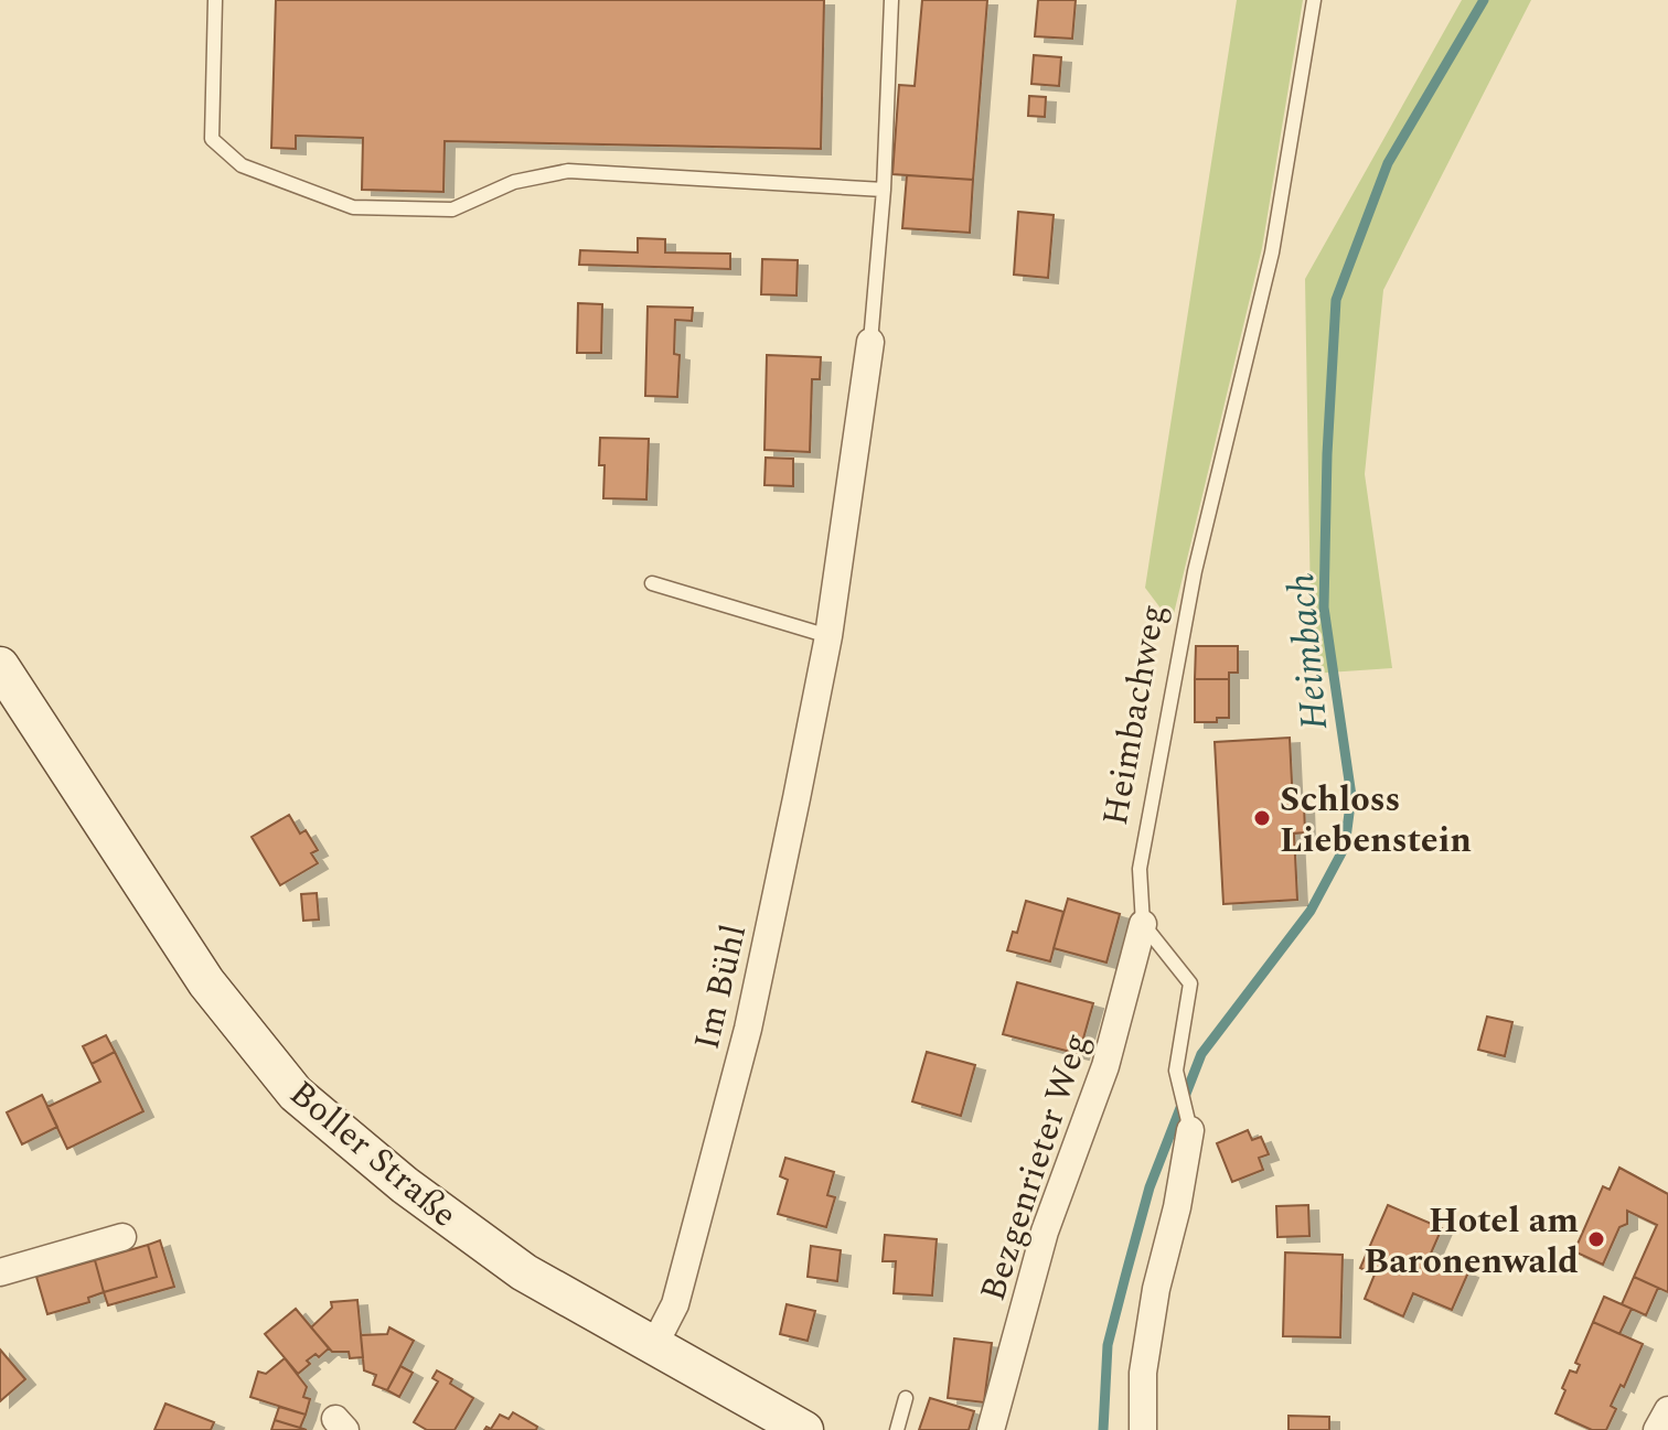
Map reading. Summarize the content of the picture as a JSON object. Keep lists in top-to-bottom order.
{
  "streets": {
    "main road": ["Boller Straße"],
    "street": ["Im Bühl", "Bezgenrieter Weg"],
    "lane": ["Heimbachweg"]
  },
  "crossings": [
    ["Heimbachweg", "Bezgenrieter Weg"],
    ["Im Bühl", "Boller Straße"]
  ],
  "water": ["Heimbach"],
  "places": ["Schloss Liebenstein", "Hotel am Baronenwald"]
}
